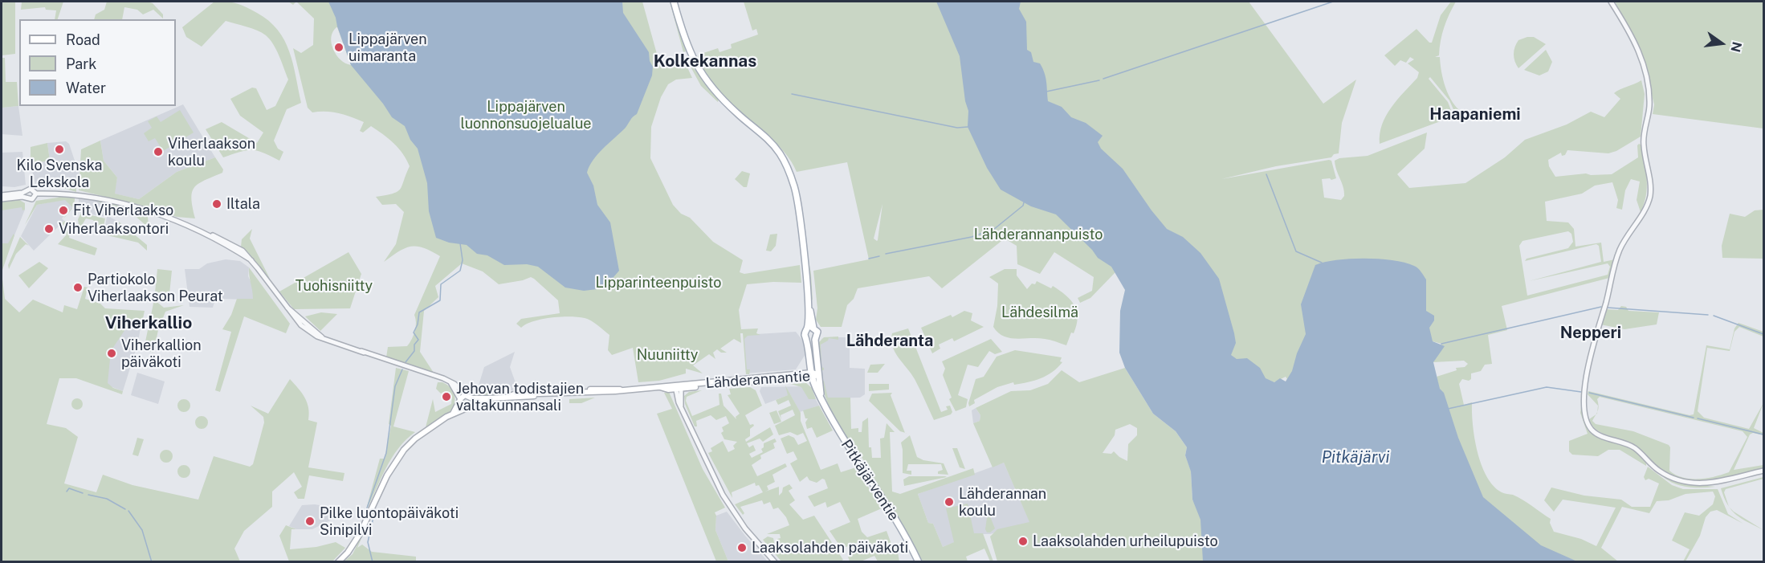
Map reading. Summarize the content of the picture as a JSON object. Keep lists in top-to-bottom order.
{
  "streets": {
    "main road": ["Lähderannantie", "Pitkäjärventie"]
  },
  "crossings": [
    ["Lähderannantie", "Pitkäjärventie"]
  ],
  "districts": [
    "Kolkekannas",
    "Haapaniemi",
    "Viherkallio",
    "Nepperi",
    "Lähderanta"
  ],
  "water": ["Pitkäjärvi"],
  "parks": [
    "Lippajärven luonnonsuojelualue",
    "Lähderannanpuisto",
    "Lipparinteenpuisto",
    "Tuohisniitty",
    "Lähdesilmä",
    "Nuuniitty"
  ],
  "places": [
    "Lippajärven uimaranta",
    "Kilo Svenska Lekskola",
    "Viherlaakson koulu",
    "Iltala",
    "Fit Viherlaakso",
    "Viherlaaksontori",
    "Partiokolo Viherlaakson Peurat",
    "Viherkallion päiväkoti",
    "Jehovan todistajien valtakunnansali",
    "Lähderannan koulu",
    "Pilke luontopäiväkoti Sinipilvi",
    "Laaksolahden urheilupuisto",
    "Laaksolahden päiväkoti"
  ],
  "legend": ["Road", "Park", "Water"],
  "north": "right"
}
